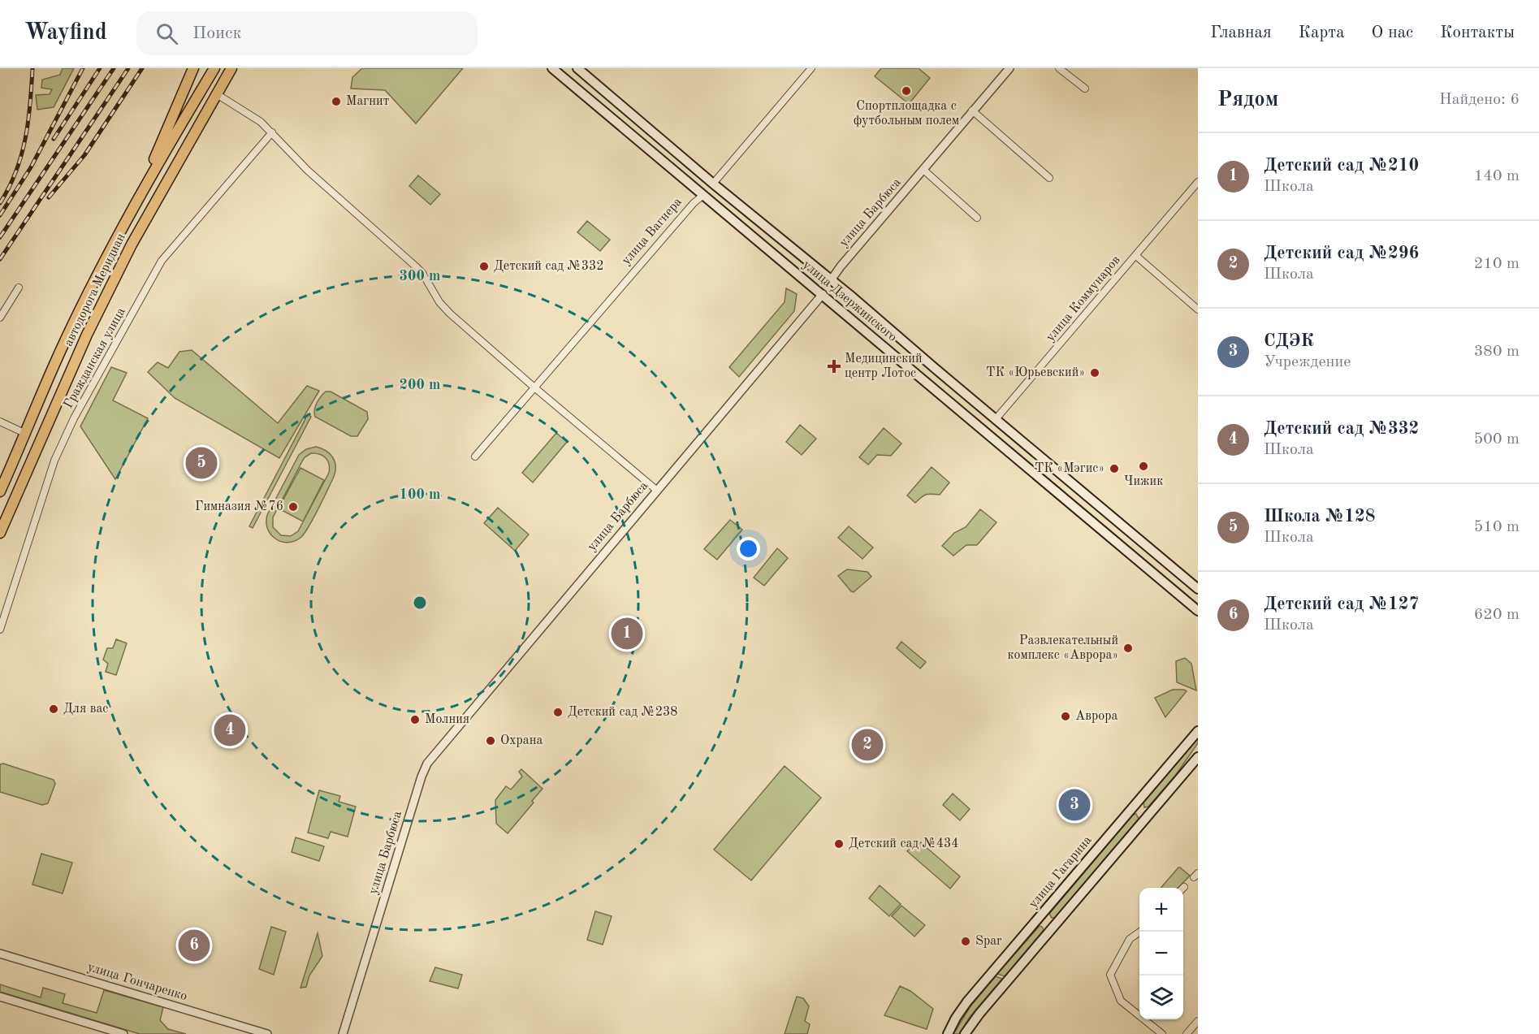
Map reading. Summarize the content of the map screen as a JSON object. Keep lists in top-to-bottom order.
{
  "streets": {
    "main road": [
      "улица Барбюса",
      "улица Вагнера",
      "автодорога Меридиан",
      "улица Коммунаров",
      "улица Дзержинского",
      "улица Гагарина"
    ],
    "street": ["Гражданская улица", "улица Гончаренко"]
  },
  "crossings": [
    ["улица Барбюса", "улица Дзержинского"],
    ["улица Вагнера", "улица Дзержинского"],
    ["улица Коммунаров", "улица Дзержинского"]
  ],
  "places": {
    "other": [
      "Спортплощадка с футбольным полем",
      "Магнит",
      "Детский cад №332",
      "ТК «Юрьевский»",
      "Чижик",
      "ТК «Мэгис»",
      "Гимназия №76",
      "Развлекательный комплекс «Аврора»",
      "Для вас",
      "Детский сад №238",
      "Аврора",
      "Молния",
      "Охрана",
      "Детский сад №434",
      "Spar"
    ],
    "health": ["Медицинский центр Лотос"]
  },
  "page": {
    "header": "Wayfind",
    "search": "Поиск",
    "nav": [
      "Главная",
      "Карта",
      "О нас",
      "Контакты"
    ],
    "heading": ["Рядом", "Найдено: 6"],
    "list": [
      {
        "mark": "1",
        "name": "Детский сад №210",
        "note": "Школа",
        "value": "140 m"
      },
      {
        "mark": "2",
        "name": "Детский сад №296",
        "note": "Школа",
        "value": "210 m"
      },
      {
        "mark": "3",
        "name": "СДЭК",
        "note": "Учреждение",
        "value": "380 m"
      },
      {
        "mark": "4",
        "name": "Детский сад №332",
        "note": "Школа",
        "value": "500 m"
      },
      {
        "mark": "5",
        "name": "Школа №128",
        "note": "Школа",
        "value": "510 m"
      },
      {
        "mark": "6",
        "name": "Детский сад №127",
        "note": "Школа",
        "value": "620 m"
      }
    ],
    "pins": [
      "5",
      "1",
      "4",
      "2",
      "3",
      "6"
    ],
    "map_buttons": ["+", "−"]
  },
  "rings": ["300 m", "200 m", "100 m"]
}
